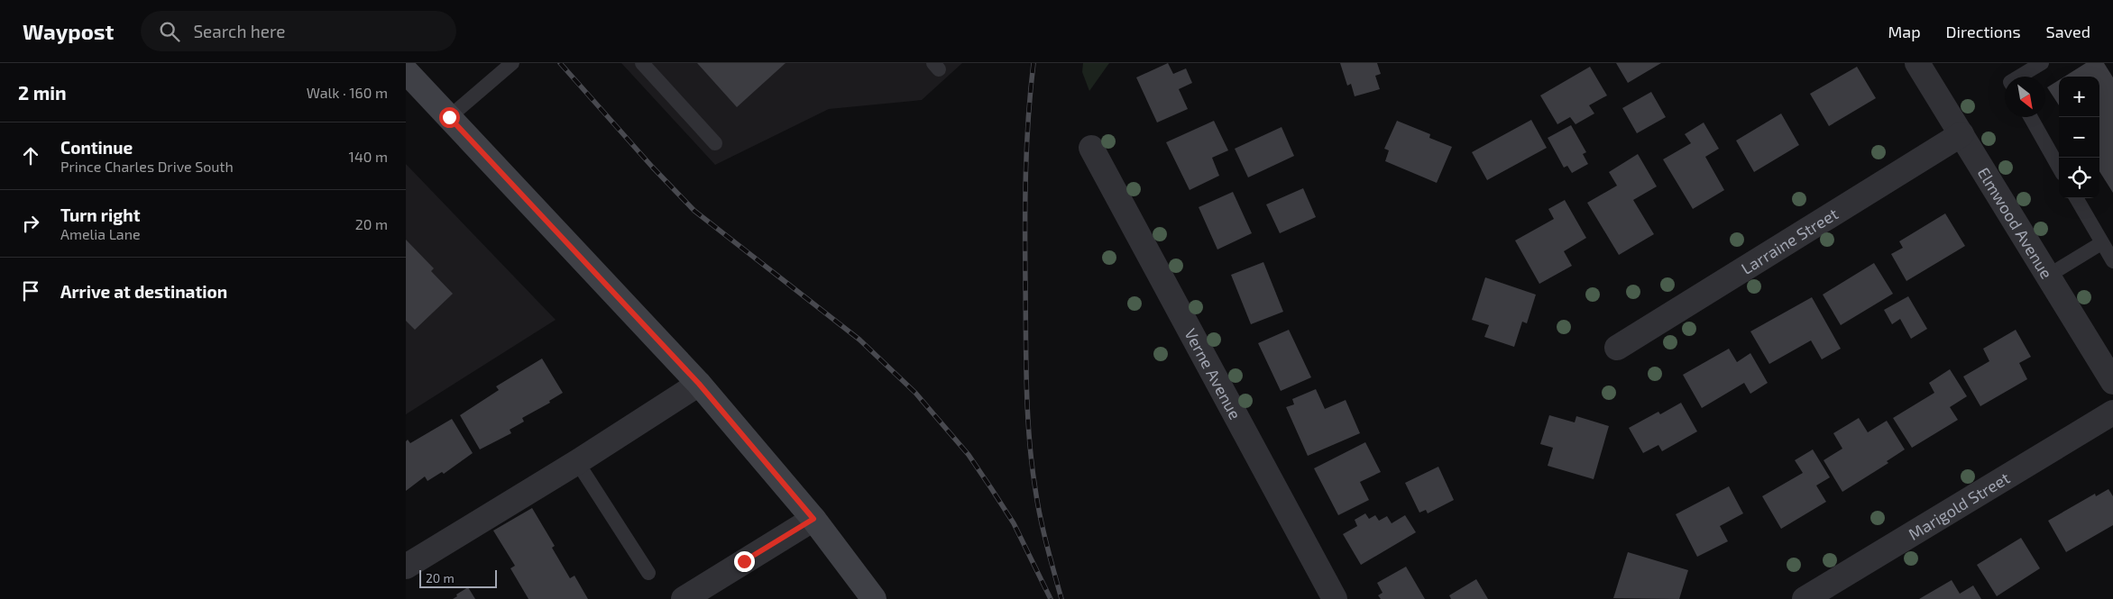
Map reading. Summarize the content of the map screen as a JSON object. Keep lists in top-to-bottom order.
{
  "streets": {
    "street": [
      "Elmwood Avenue",
      "Larraine Street",
      "Verne Avenue",
      "Marigold Street"
    ]
  },
  "crossings": [
    ["Elmwood Avenue", "Larraine Street"]
  ],
  "scale_bar": "20 m",
  "north": "bottom right",
  "page": {
    "header": "Waypost",
    "search": "Search here",
    "nav": ["Map", "Directions", "Saved"],
    "heading": ["2 min", "Walk · 160 m"],
    "map_buttons": ["+", "−"],
    "list": [
      ["Continue", "Prince Charles Drive South", "140 m"],
      ["Turn right", "Amelia Lane", "20 m"],
      "Arrive at destination"
    ],
    "scale": "20 m"
  }
}
